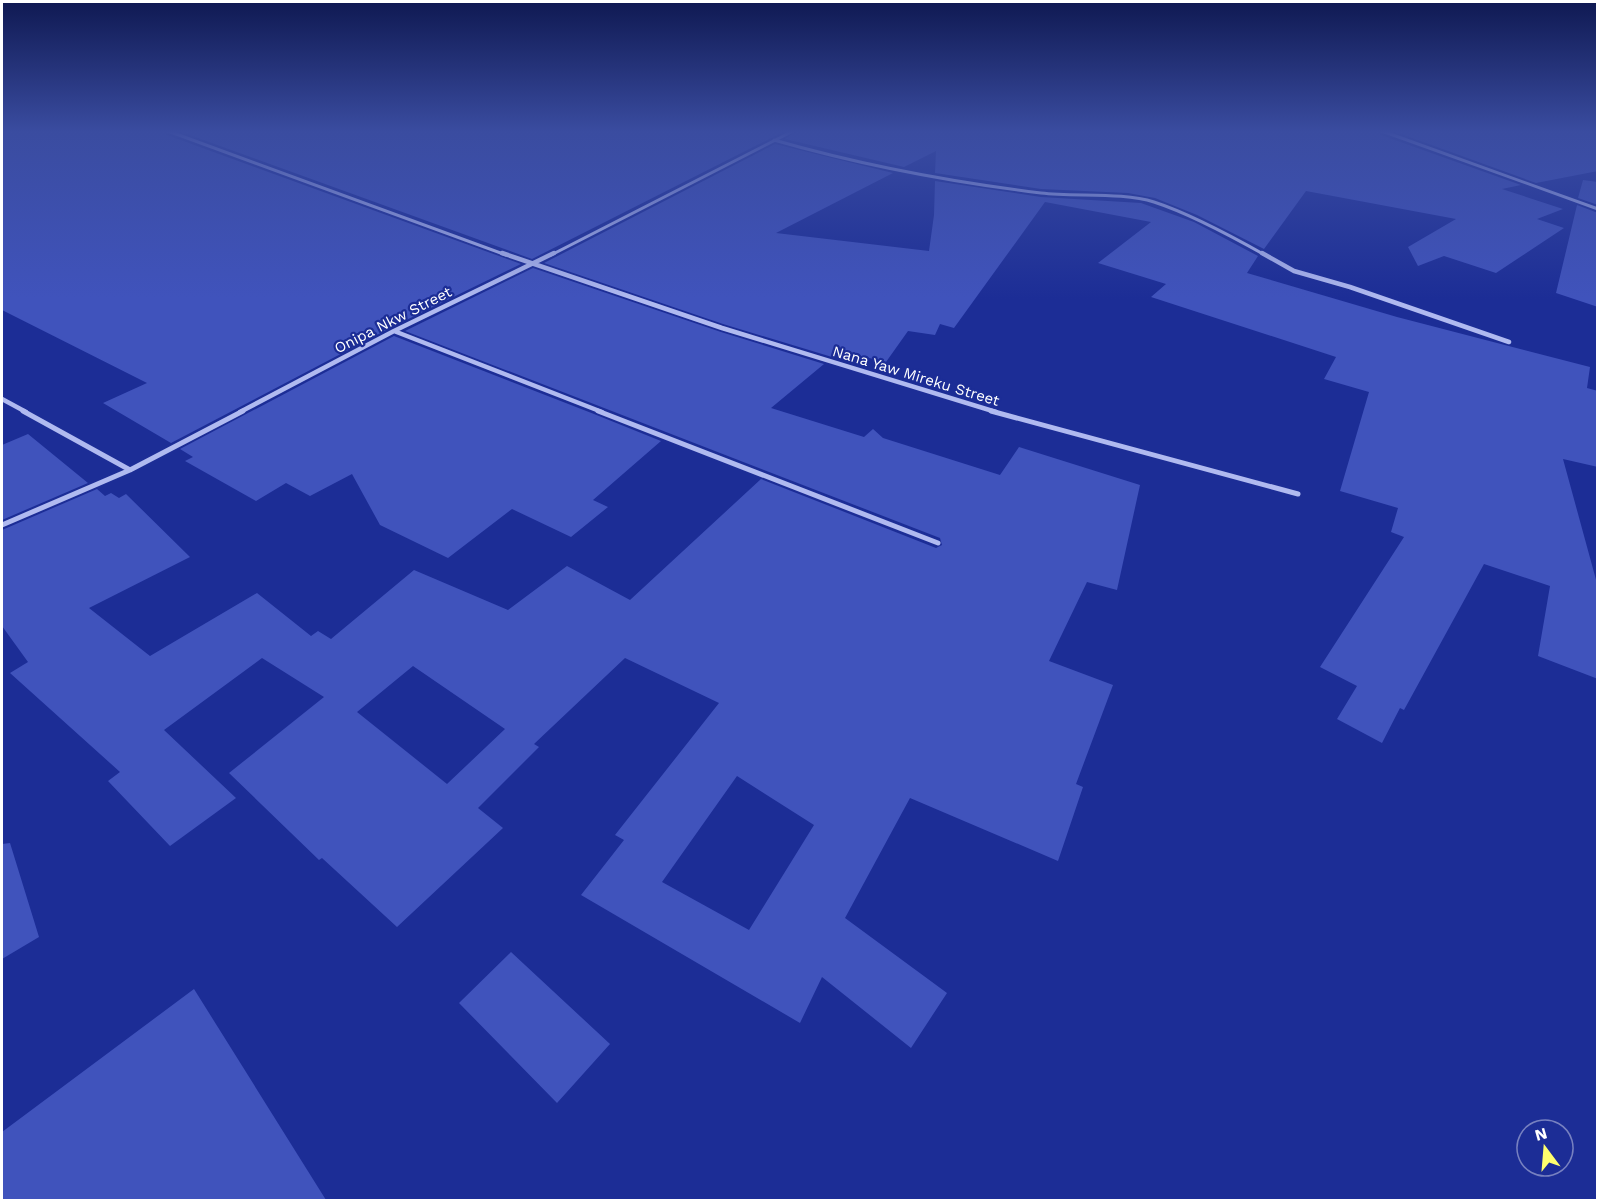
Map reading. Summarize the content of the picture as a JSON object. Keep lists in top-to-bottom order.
{
  "streets": {
    "street": ["Onipa Nkw Street", "Nana Yaw Mireku Street"]
  },
  "crossings": [
    ["Onipa Nkw Street", "Nana Yaw Mireku Street"]
  ],
  "north": "top"
}
